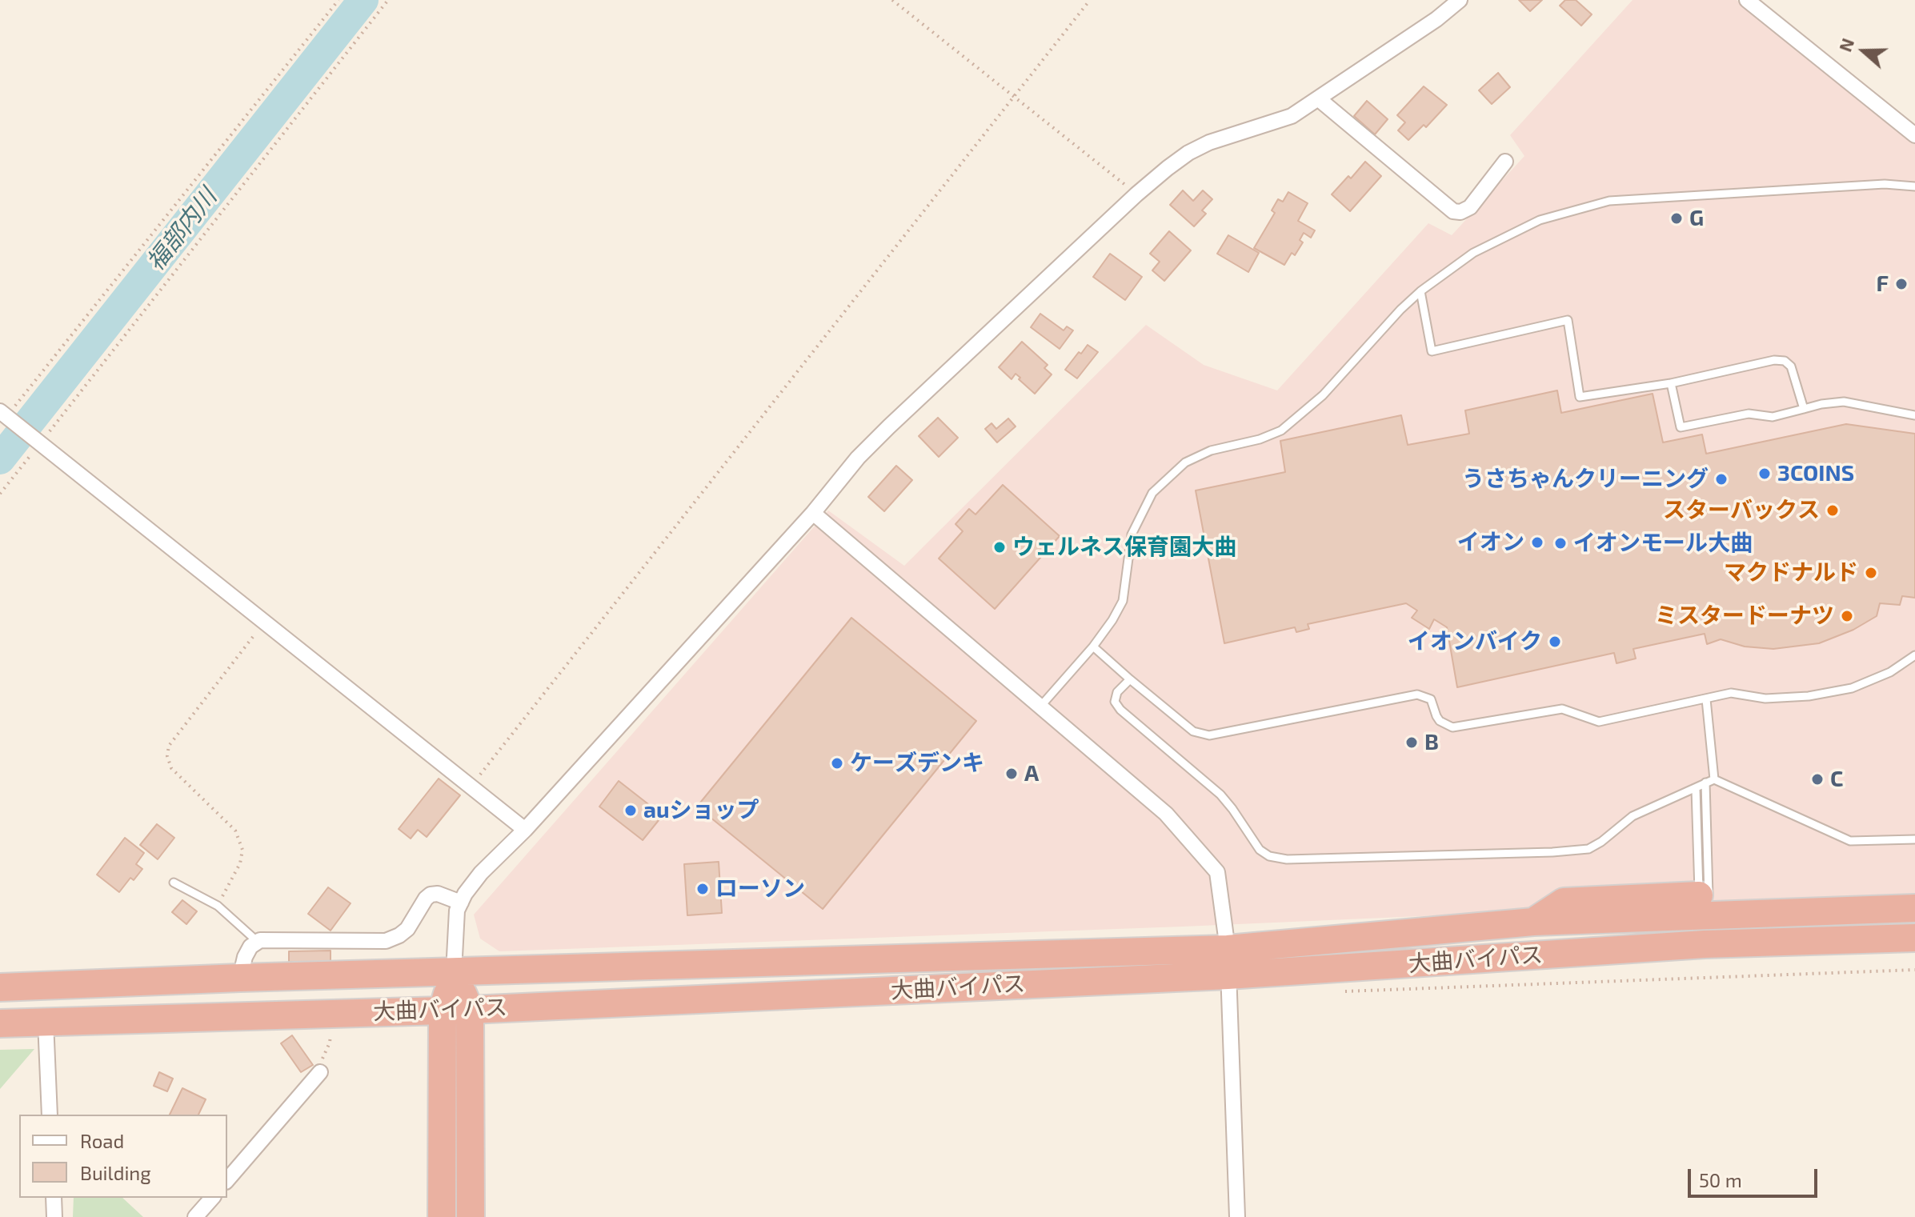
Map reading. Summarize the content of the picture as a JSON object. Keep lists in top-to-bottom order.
{
  "streets": {
    "highway": ["大曲バイパス"]
  },
  "water": ["福部内川"],
  "places": [
    "G",
    "F",
    "3COINS",
    "うさちゃんクリーニング",
    "スターバックス",
    "イオン",
    "イオンモール大曲",
    "ウェルネス保育園大曲",
    "マクドナルド",
    "ミスタードーナツ",
    "イオンバイク",
    "B",
    "ケーズデンキ",
    "A",
    "C",
    "auショップ",
    "ローソン"
  ],
  "legend": ["Road", "Building"],
  "scale_bar": "50 m",
  "north": "left"
}
